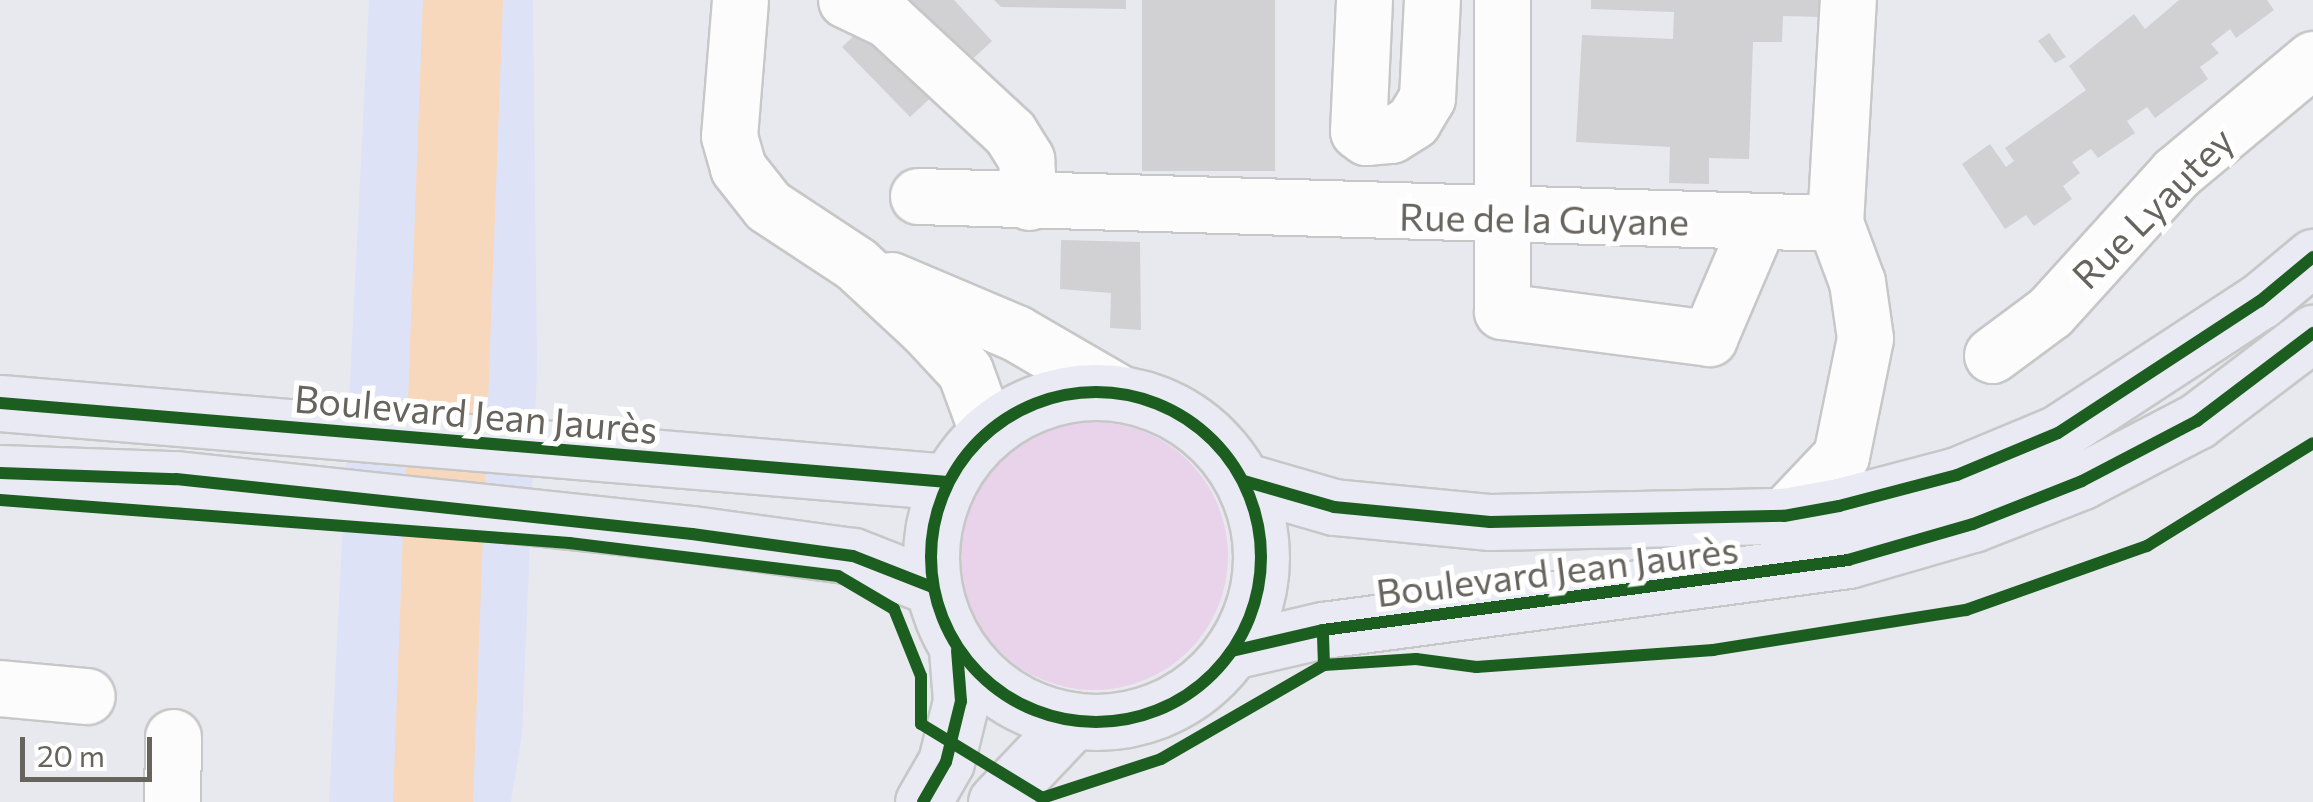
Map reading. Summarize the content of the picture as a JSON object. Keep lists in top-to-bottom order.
{
  "streets": {
    "main road": ["Boulevard Jean Jaurès"],
    "street": ["Rue Lyautey", "Rue de la Guyane"]
  },
  "scale_bar": "20 m"
}
